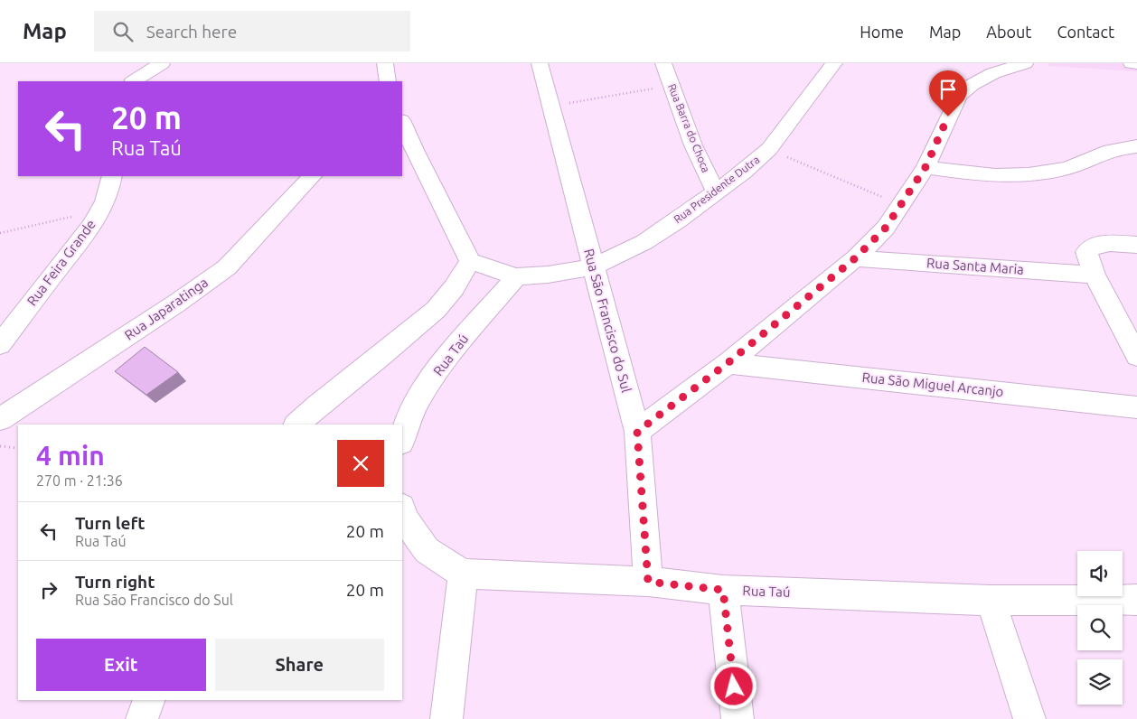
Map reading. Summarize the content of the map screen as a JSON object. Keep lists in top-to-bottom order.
{
  "streets": {
    "street": [
      "Rua Barra do Choca",
      "Rua Presidente Dutra",
      "Rua Feira Grande",
      "Rua Santa Maria",
      "Rua Japaratinga",
      "Rua São Francisco do Sul",
      "Rua Taú",
      "Rua São Miguel Arcanjo"
    ]
  },
  "crossings": [
    ["Rua Barra do Choca", "Rua Presidente Dutra"],
    ["Rua Presidente Dutra", "Rua São Francisco do Sul"],
    ["Rua Presidente Dutra", "Rua Taú"],
    ["Rua São Francisco do Sul", "Rua Taú"]
  ],
  "page": {
    "header": "Map",
    "search": "Search here",
    "nav": [
      "Home",
      "Map",
      "About",
      "Contact"
    ],
    "turn": ["20 m", "Rua Taú"],
    "heading": ["4 min", "270 m · 21:36"],
    "list": [
      {
        "name": "Turn left",
        "note": "Rua Taú",
        "value": "20 m"
      },
      {
        "name": "Turn right",
        "note": "Rua São Francisco do Sul",
        "value": "20 m"
      }
    ],
    "buttons": ["Exit", "Share"]
  }
}
